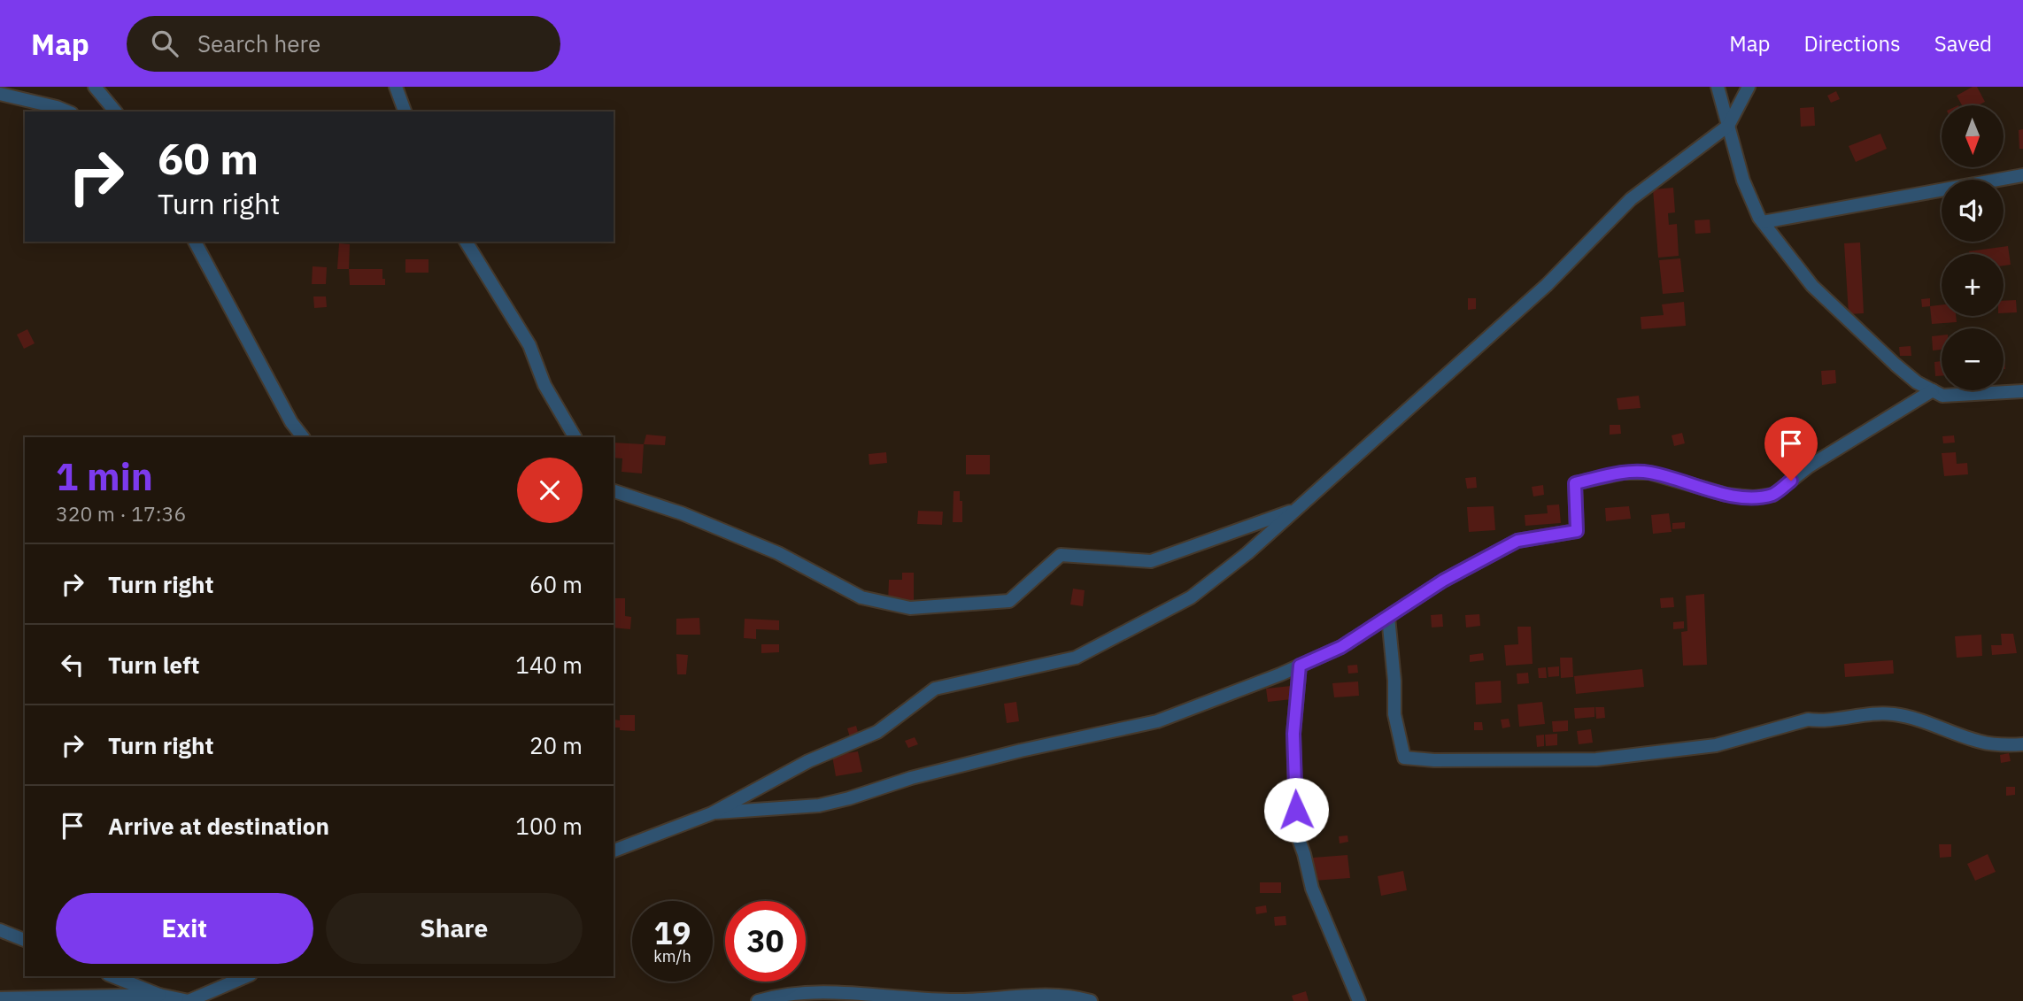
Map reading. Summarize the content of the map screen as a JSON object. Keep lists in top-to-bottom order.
{
  "north": "bottom",
  "page": {
    "header": "Map",
    "search": "Search here",
    "nav": ["Map", "Directions", "Saved"],
    "map_buttons": ["+", "−"],
    "turn": ["60 m", "Turn right"],
    "heading": ["1 min", "320 m · 17:36"],
    "list": [
      {
        "name": "Turn right",
        "value": "60 m"
      },
      {
        "name": "Turn left",
        "value": "140 m"
      },
      {
        "name": "Turn right",
        "value": "20 m"
      },
      {
        "name": "Arrive at destination",
        "value": "100 m"
      }
    ],
    "buttons": ["Exit", "Share"],
    "speed": "19 km/h",
    "limit": "30"
  }
}
